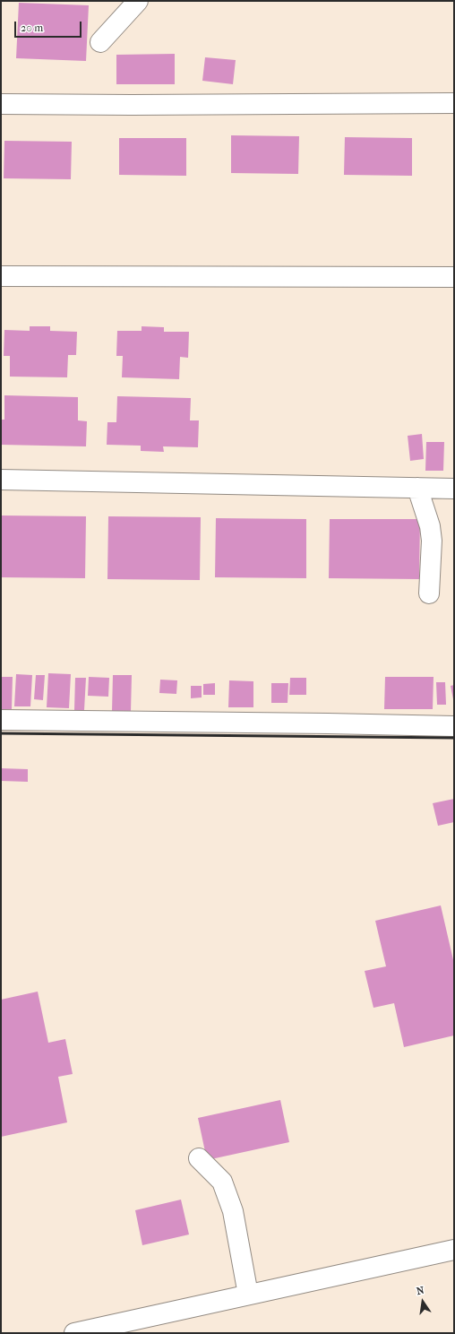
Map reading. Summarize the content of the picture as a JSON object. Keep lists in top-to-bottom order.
{
  "scale_bar": "20 m",
  "north": "top"
}
